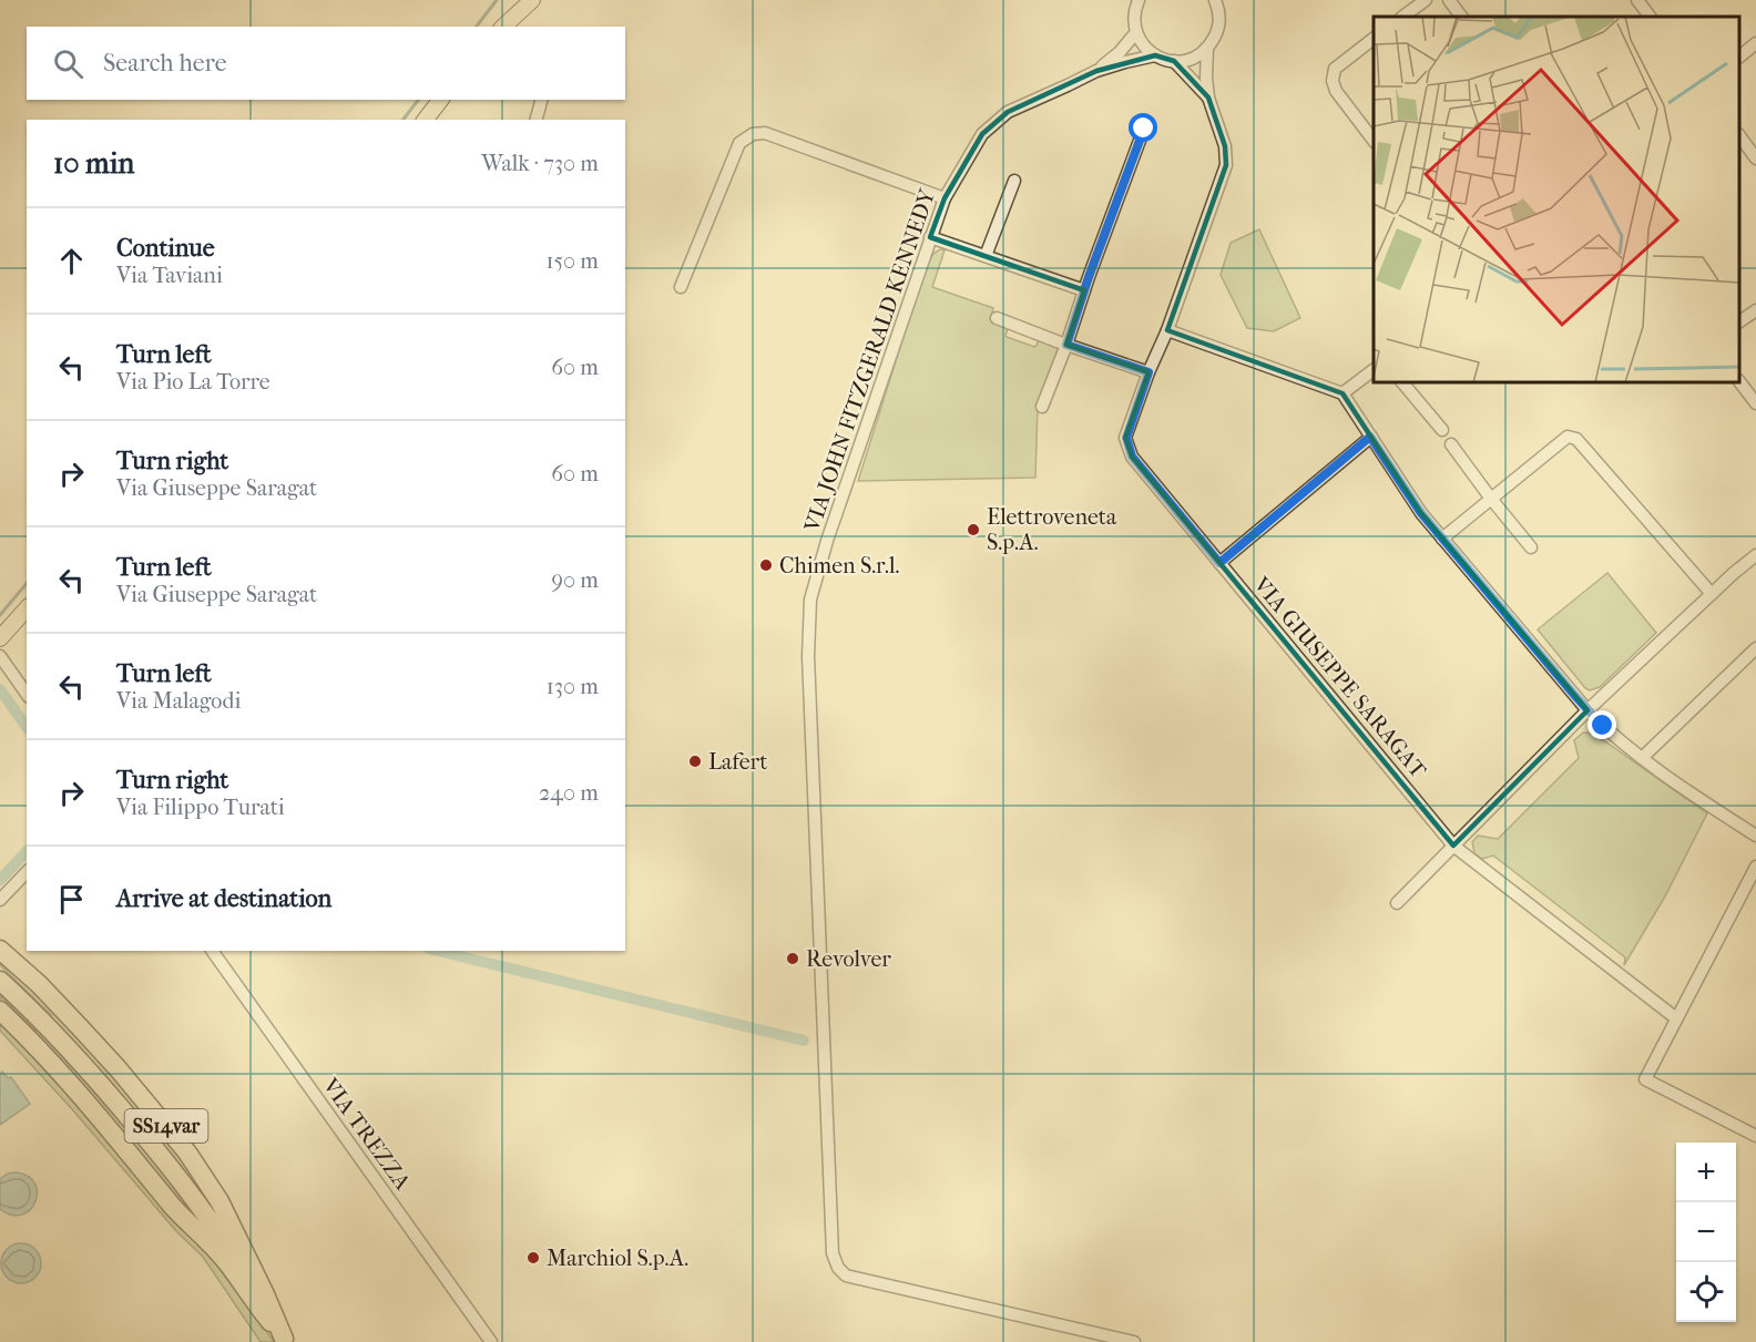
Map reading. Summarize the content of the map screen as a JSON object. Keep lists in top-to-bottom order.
{
  "streets": {
    "highway": ["SS14var"],
    "street": ["VIA JOHN FITZGERALD KENNEDY", "VIA GIUSEPPE SARAGAT", "VIA TREZZA"]
  },
  "crossings": [
    ["VIA JOHN FITZGERALD KENNEDY", "VIA GIUSEPPE SARAGAT"]
  ],
  "places": [
    "Elettroveneta S.p.A.",
    "Chimen S.r.l.",
    "Lafert",
    "Revolver",
    "Marchiol S.p.A."
  ],
  "page": {
    "search": "Search here",
    "heading": ["10 min", "Walk · 730 m"],
    "list": [
      ["Continue", "Via Taviani", "150 m"],
      ["Turn left", "Via Pio La Torre", "60 m"],
      ["Turn right", "Via Giuseppe Saragat", "60 m"],
      ["Turn left", "Via Giuseppe Saragat", "90 m"],
      ["Turn left", "Via Malagodi", "130 m"],
      ["Turn right", "Via Filippo Turati", "240 m"],
      "Arrive at destination"
    ],
    "map_buttons": ["+", "−"]
  }
}
